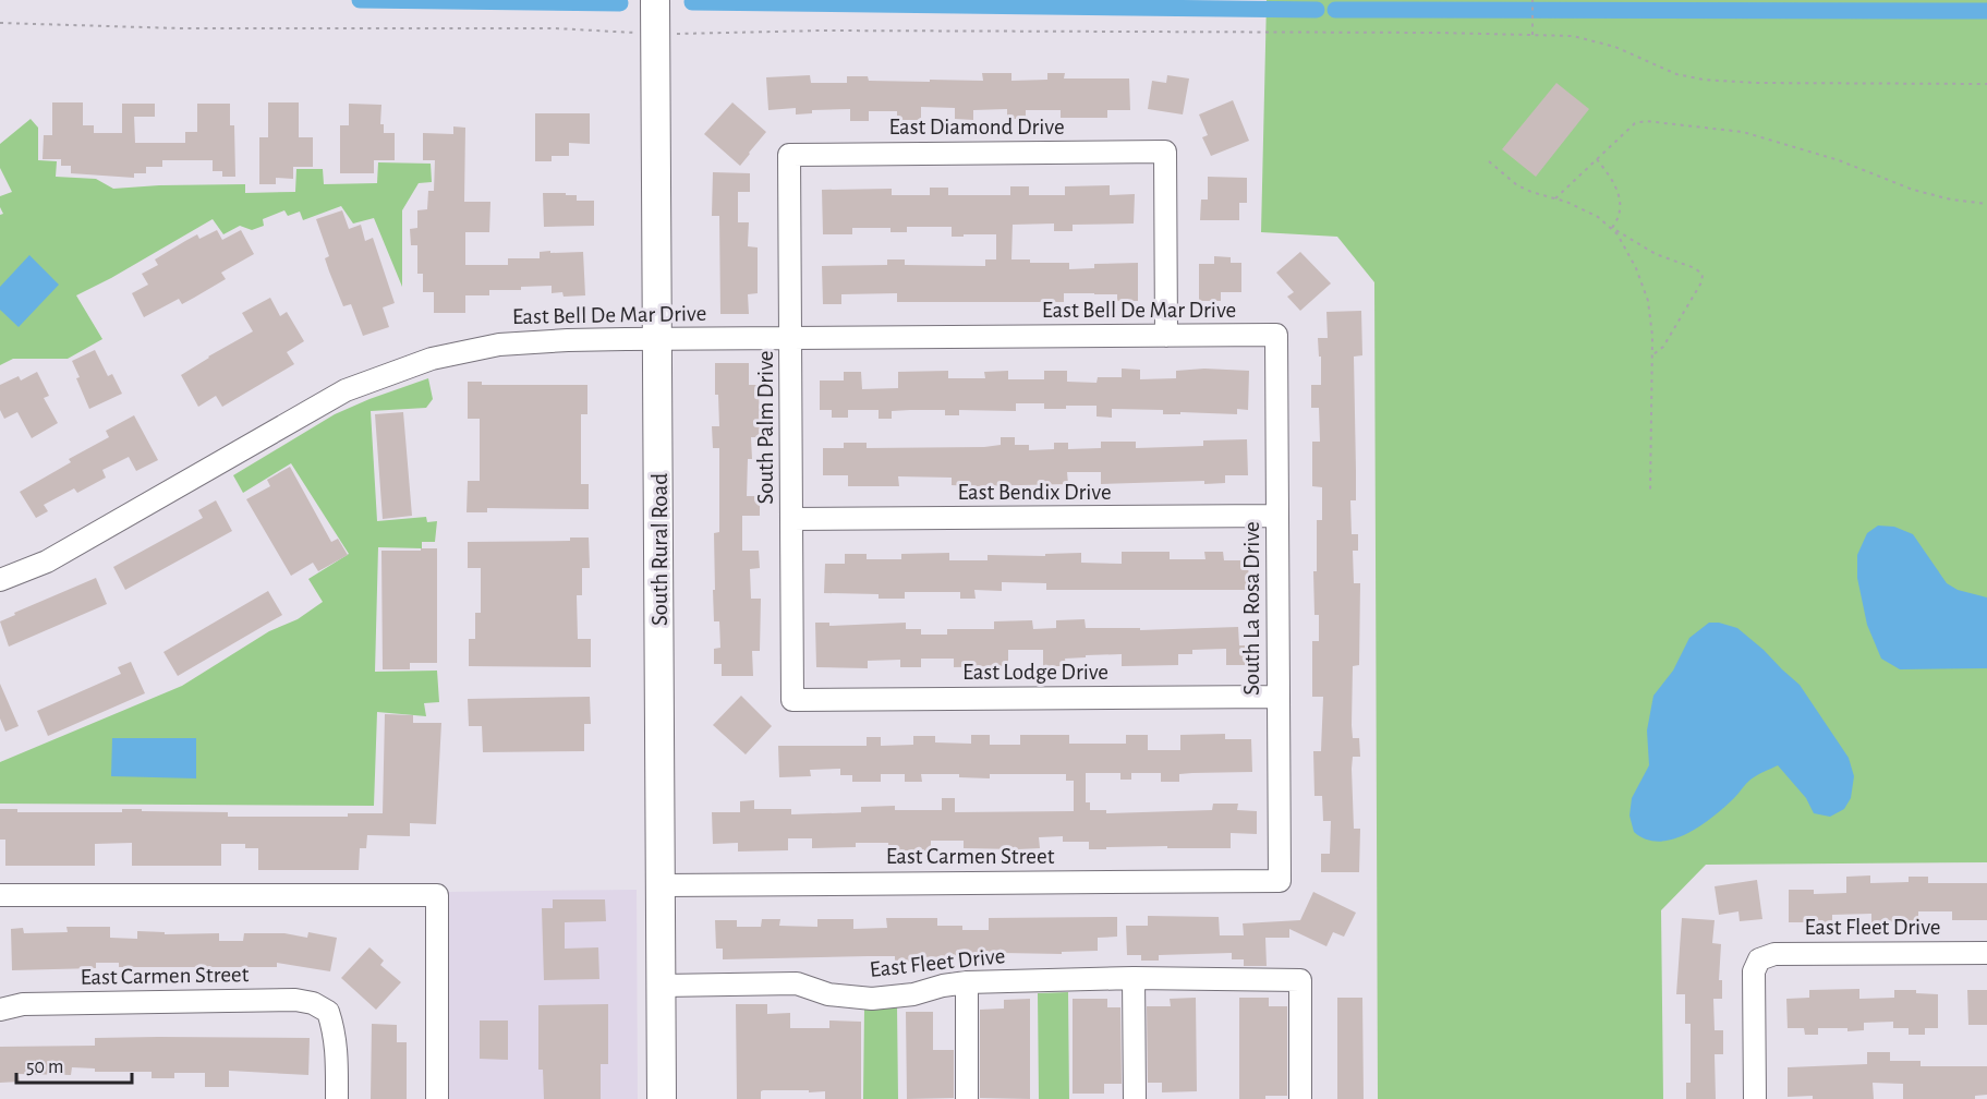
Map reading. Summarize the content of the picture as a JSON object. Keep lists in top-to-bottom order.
{
  "streets": {
    "main road": ["South Rural Road"],
    "street": [
      "East Diamond Drive",
      "East Bell De Mar Drive",
      "South Palm Drive",
      "East Bendix Drive",
      "South La Rosa Drive",
      "East Lodge Drive",
      "East Carmen Street",
      "East Fleet Drive"
    ]
  },
  "crossings": [
    ["East Diamond Drive", "East Bell De Mar Drive"],
    ["East Diamond Drive", "South Palm Drive"],
    ["East Bell De Mar Drive", "South Palm Drive"],
    ["East Bell De Mar Drive", "South Rural Road"],
    ["East Bell De Mar Drive", "South La Rosa Drive"],
    ["South Palm Drive", "East Bendix Drive"],
    ["South Palm Drive", "East Lodge Drive"],
    ["East Bendix Drive", "South La Rosa Drive"],
    ["South Rural Road", "East Carmen Street"],
    ["South Rural Road", "East Fleet Drive"],
    ["South La Rosa Drive", "East Lodge Drive"],
    ["South La Rosa Drive", "East Carmen Street"]
  ],
  "scale_bar": "50 m"
}
